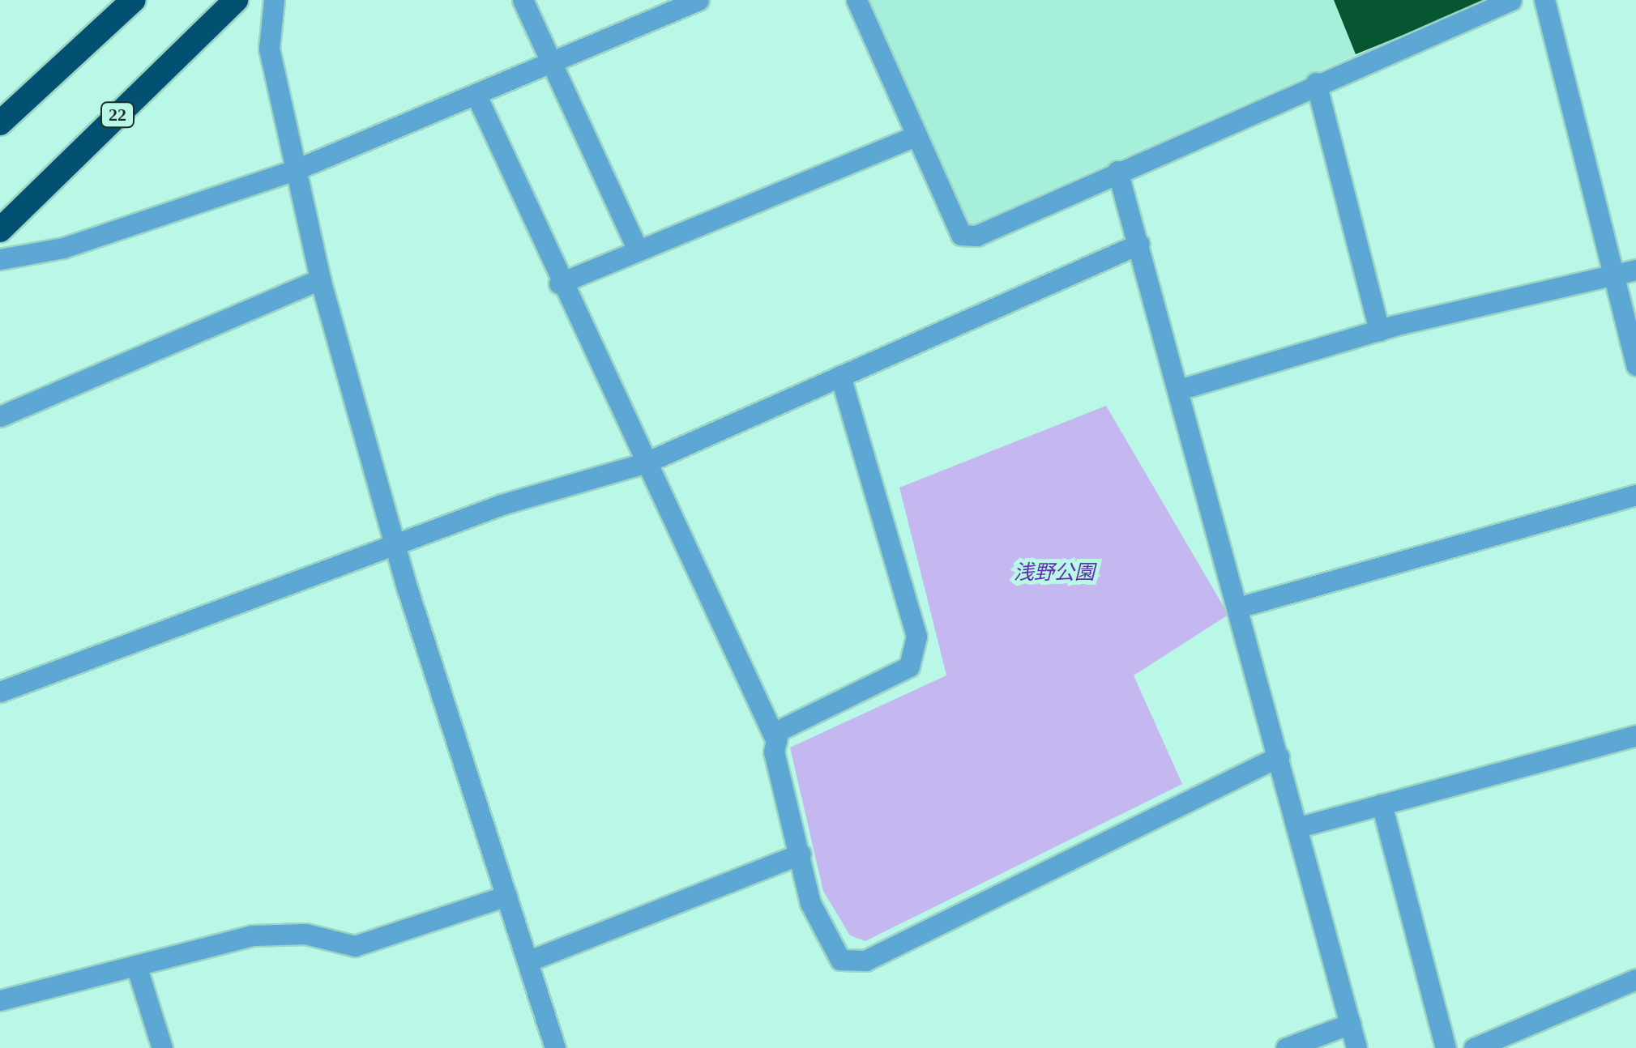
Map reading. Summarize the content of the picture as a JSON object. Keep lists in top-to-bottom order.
{
  "streets": {
    "highway": ["22"]
  },
  "parks": ["浅野公園"]
}
